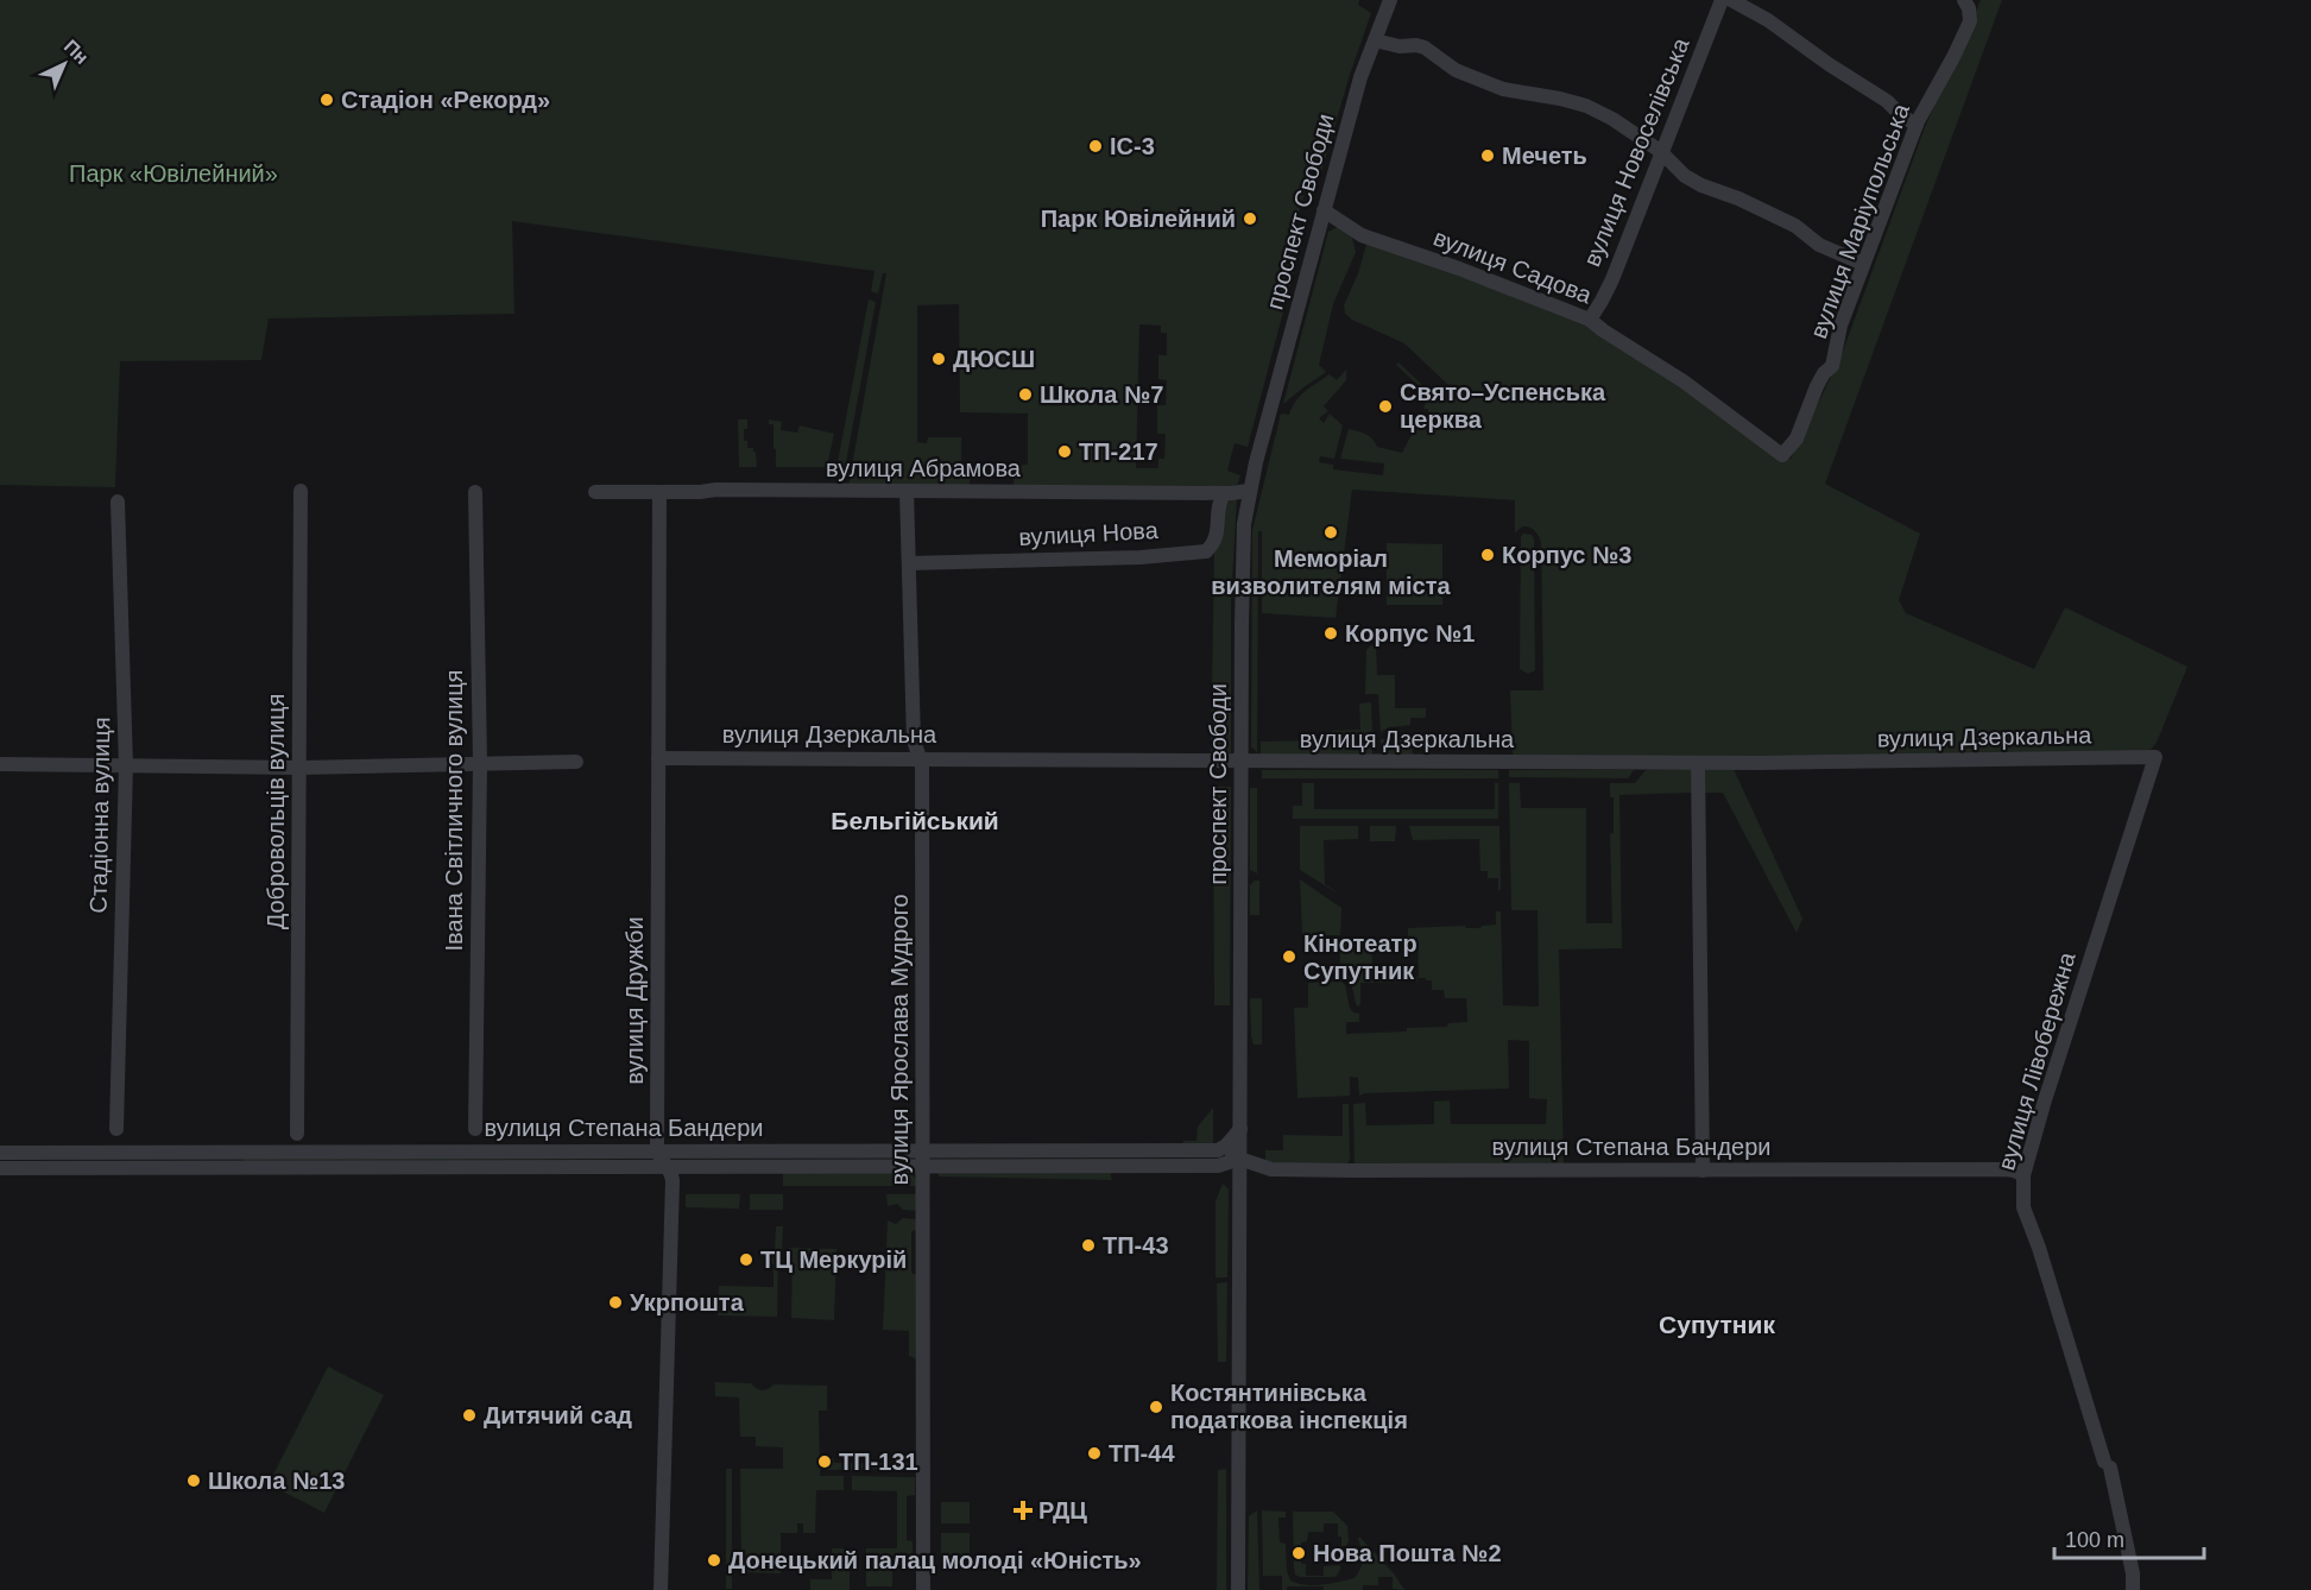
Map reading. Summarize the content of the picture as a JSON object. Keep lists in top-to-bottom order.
{
  "streets": {
    "street": [
      "вулиця Новоселівська",
      "проспект Свободи",
      "вулиця Маріупольська",
      "вулиця Садова",
      "вулиця Абрамова",
      "вулиця Нова",
      "вулиця Дзеркальна",
      "Івана Світличного вулиця",
      "Добровольців вулиця",
      "Стадіонна вулиця",
      "вулиця Дружби",
      "вулиця Ярослава Мудрого",
      "вулиця Лівобережна",
      "вулиця Степана Бандери"
    ]
  },
  "crossings": [
    ["вулиця Новоселівська", "вулиця Садова"],
    ["проспект Свободи", "вулиця Садова"],
    ["проспект Свободи", "вулиця Абрамова"],
    ["проспект Свободи", "вулиця Дзеркальна"],
    ["проспект Свободи", "вулиця Степана Бандери"],
    ["вулиця Маріупольська", "вулиця Садова"],
    ["вулиця Абрамова", "вулиця Нова"],
    ["вулиця Абрамова", "вулиця Дружби"],
    ["вулиця Абрамова", "вулиця Ярослава Мудрого"],
    ["вулиця Нова", "вулиця Ярослава Мудрого"],
    ["вулиця Дзеркальна", "вулиця Дружби"],
    ["вулиця Дзеркальна", "вулиця Ярослава Мудрого"],
    ["вулиця Дзеркальна", "вулиця Лівобережна"],
    ["вулиця Дружби", "вулиця Степана Бандери"],
    ["вулиця Ярослава Мудрого", "вулиця Степана Бандери"],
    ["вулиця Лівобережна", "вулиця Степана Бандери"]
  ],
  "districts": ["Бельгійський", "Супутник"],
  "parks": ["Парк «Ювілейний»"],
  "places": {
    "other": [
      "Стадіон «Рекорд»",
      "ІС-3",
      "Мечеть",
      "Парк Ювілейний",
      "ДЮСШ",
      "Школа №7",
      "Свято–Успенська церква",
      "ТП-217",
      "Меморіал визволителям міста",
      "Корпус №3",
      "Корпус №1",
      "Кінотеатр Супутник",
      "ТП-43",
      "ТЦ Меркурій",
      "Укрпошта",
      "Костянтинівська податкова інспекція",
      "Дитячий сад",
      "ТП-44",
      "ТП-131",
      "Школа №13",
      "Нова Пошта №2",
      "Донецький палац молоді «Юність»"
    ],
    "health": ["РДЦ"]
  },
  "scale_bar": "100 m",
  "north": "top right"
}
